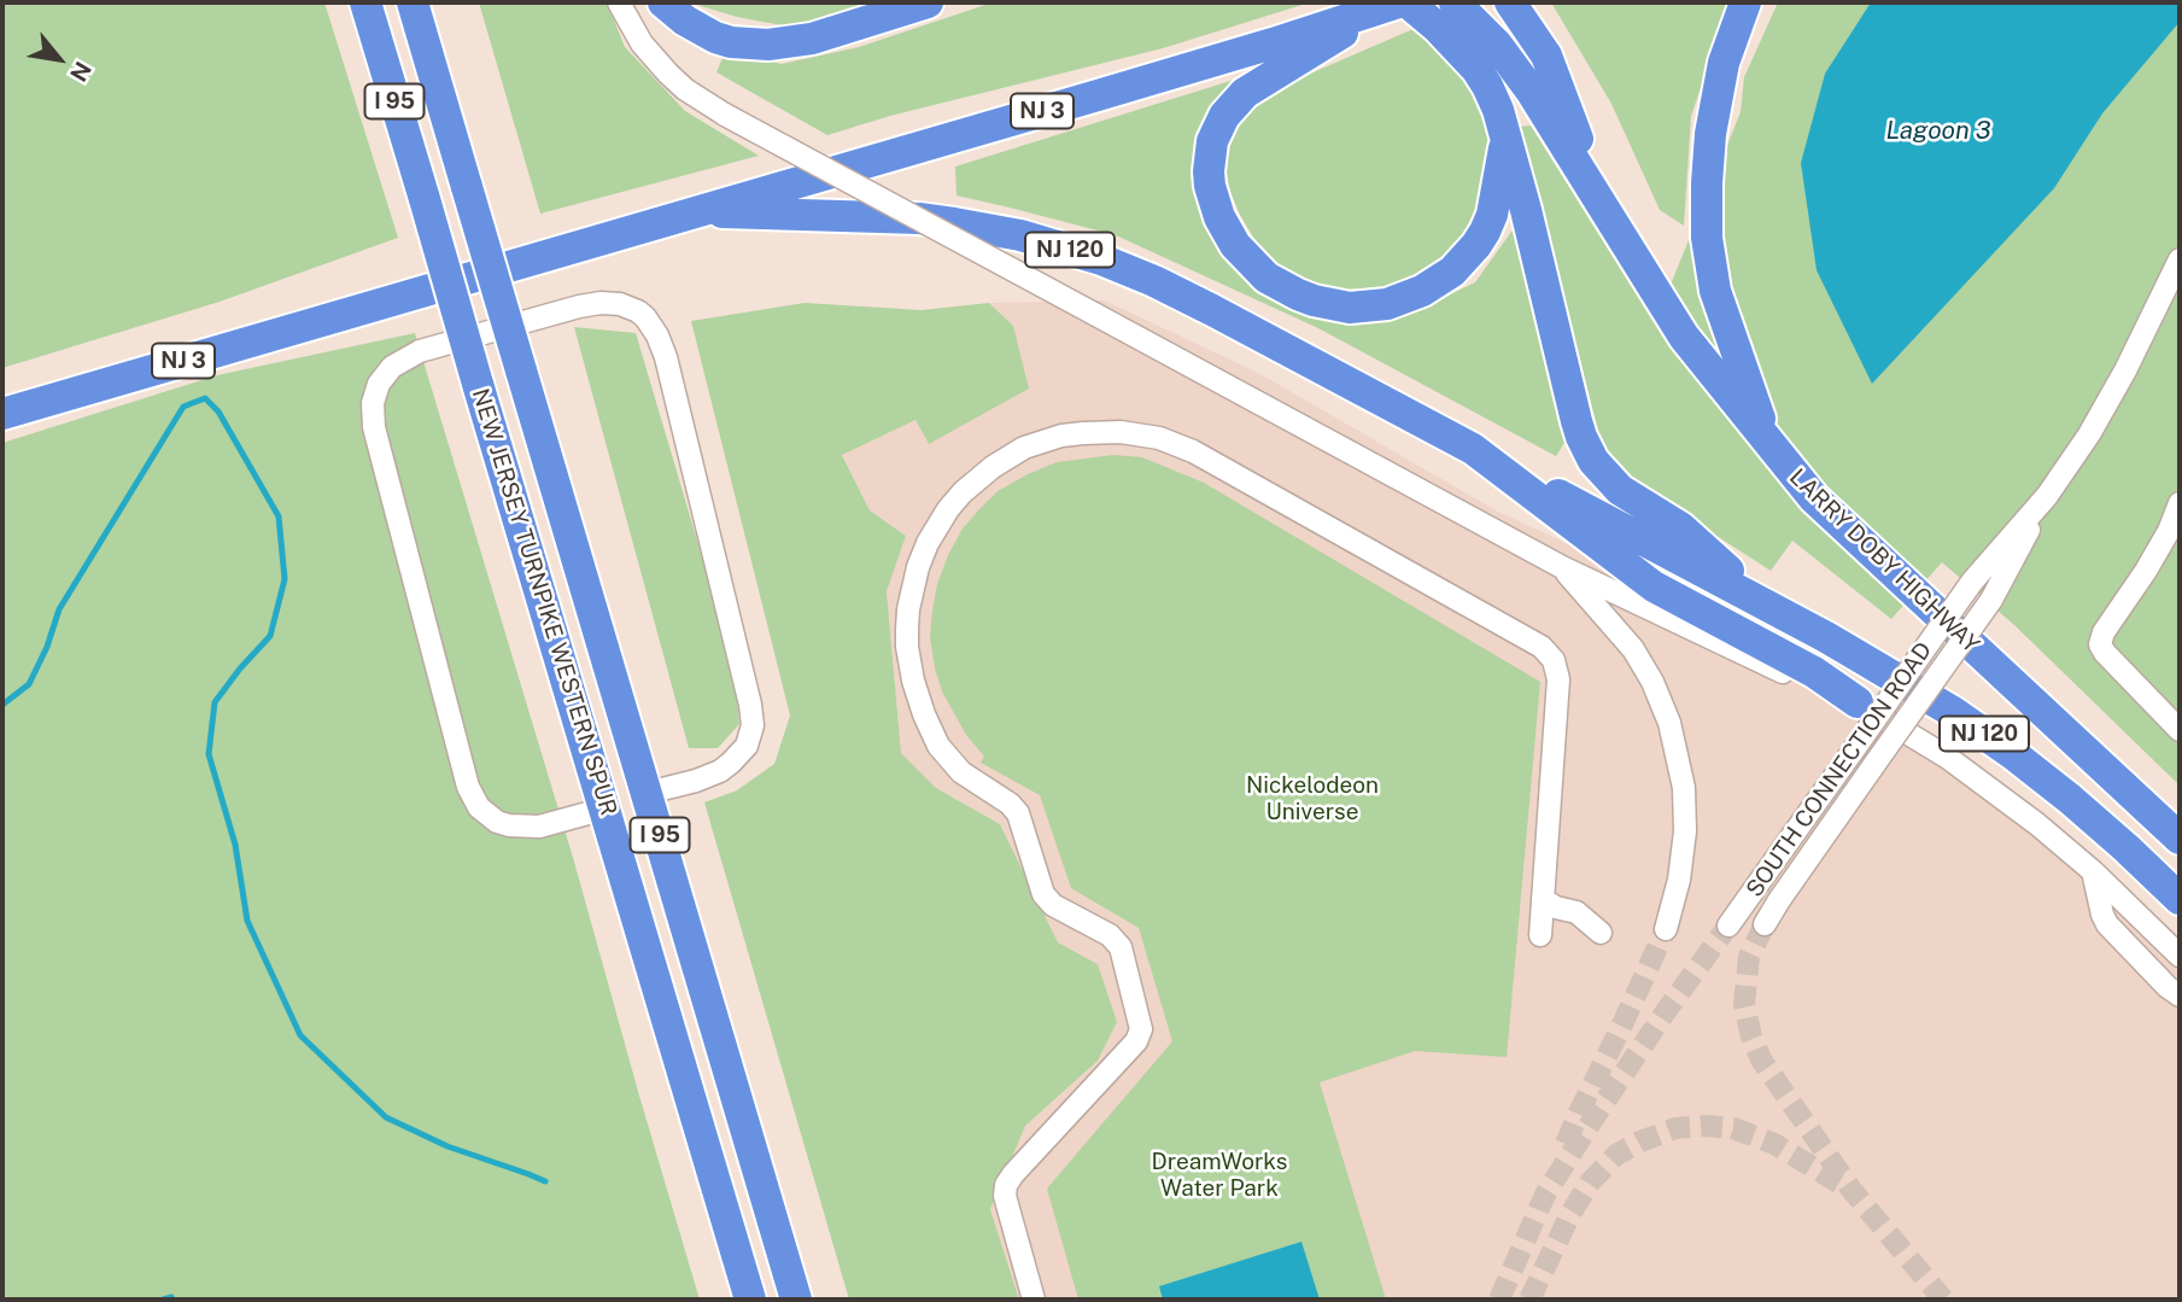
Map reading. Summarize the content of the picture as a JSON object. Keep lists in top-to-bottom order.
{
  "streets": {
    "highway": [
      "I 95",
      "NJ 3",
      "NJ 120",
      "LARRY DOBY HIGHWAY",
      "NEW JERSEY TURNPIKE WESTERN SPUR"
    ],
    "street": ["SOUTH CONNECTION ROAD"]
  },
  "crossings": [
    ["NJ 3", "NJ 120"],
    ["NJ 120", "LARRY DOBY HIGHWAY"]
  ],
  "water": ["Lagoon 3"],
  "parks": ["Nickelodeon Universe", "DreamWorks Water Park"],
  "north": "bottom right"
}
